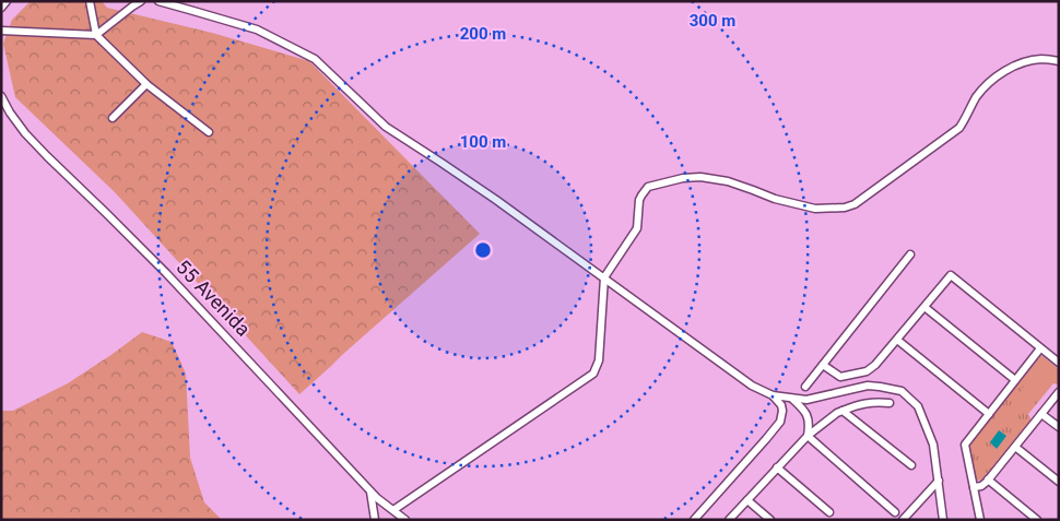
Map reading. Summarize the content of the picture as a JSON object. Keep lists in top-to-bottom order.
{
  "streets": {
    "street": ["55 Avenida"]
  },
  "rings": ["300 m", "200 m", "100 m"]
}
